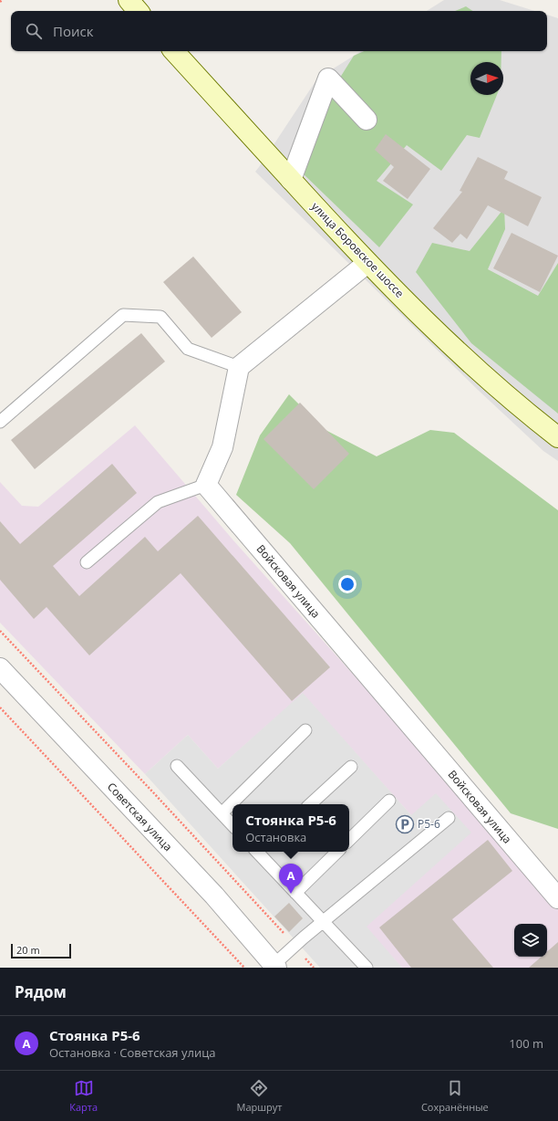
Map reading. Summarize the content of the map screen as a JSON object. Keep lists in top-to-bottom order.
{
  "streets": {
    "street": ["улица Боровское шоссе", "Войсковая улица", "Советская улица"]
  },
  "places": {
    "parking": ["Р5-6"]
  },
  "scale_bar": "20 m",
  "north": "right",
  "page": {
    "search": "Поиск",
    "popup": ["Стоянка Р5-6", "Остановка"],
    "pins": "A",
    "scale": "20 m",
    "heading": "Рядом",
    "list": [
      {
        "mark": "A",
        "name": "Стоянка Р5-6",
        "note": "Остановка · Советская улица",
        "value": "100 m"
      }
    ],
    "nav": ["Карта", "Маршрут", "Сохранённые"]
  }
}
